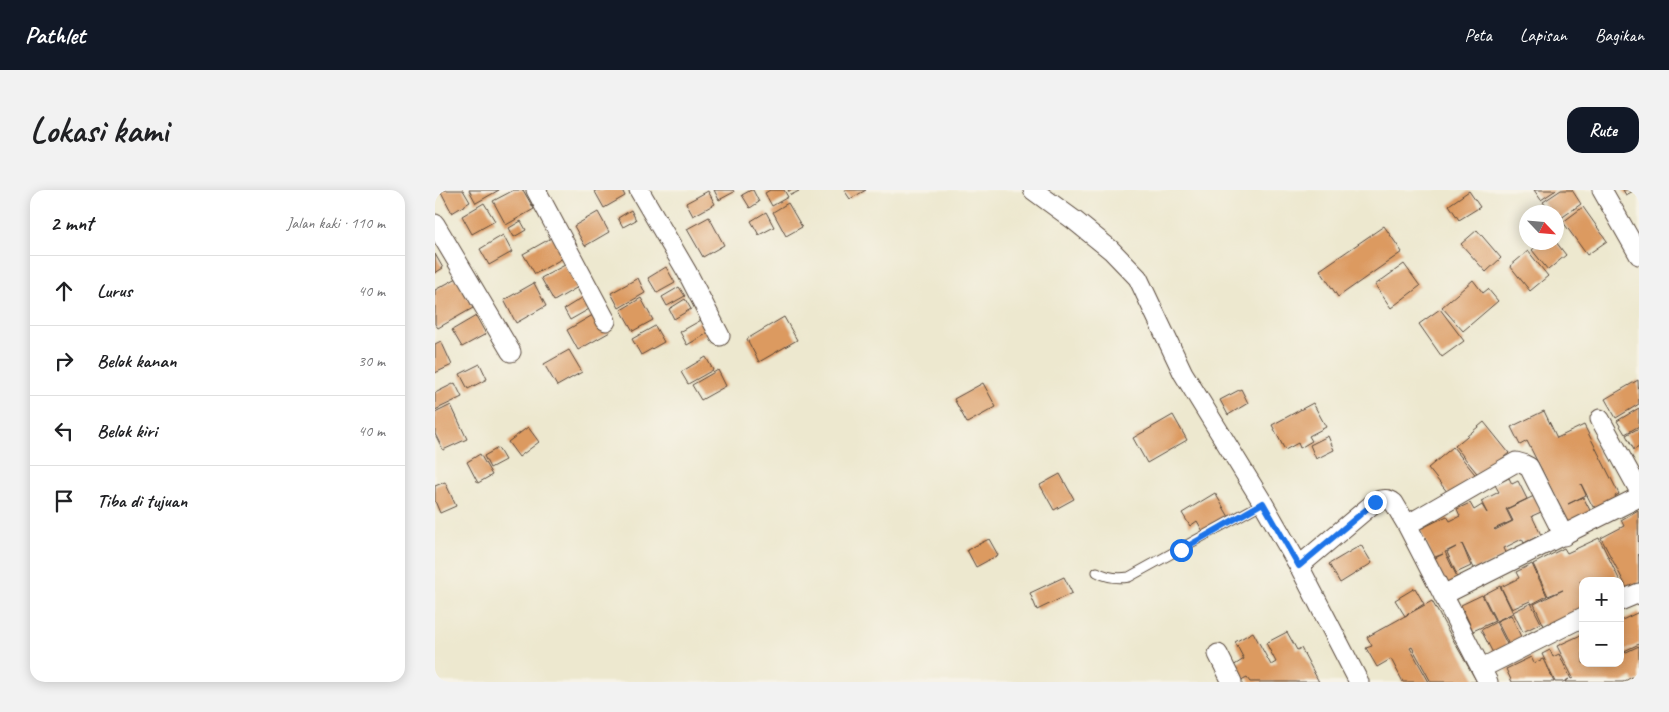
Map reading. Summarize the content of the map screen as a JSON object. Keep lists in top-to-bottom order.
{
  "north": "bottom right",
  "page": {
    "header": "Pathlet",
    "nav": ["Peta", "Lapisan", "Bagikan"],
    "buttons": "Rute",
    "title": "Lokasi kami",
    "heading": ["2 mnt", "Jalan kaki · 110 m"],
    "list": [
      ["Lurus", "40 m"],
      ["Belok kanan", "30 m"],
      ["Belok kiri", "40 m"],
      "Tiba di tujuan"
    ],
    "map_buttons": ["+", "−"]
  }
}
